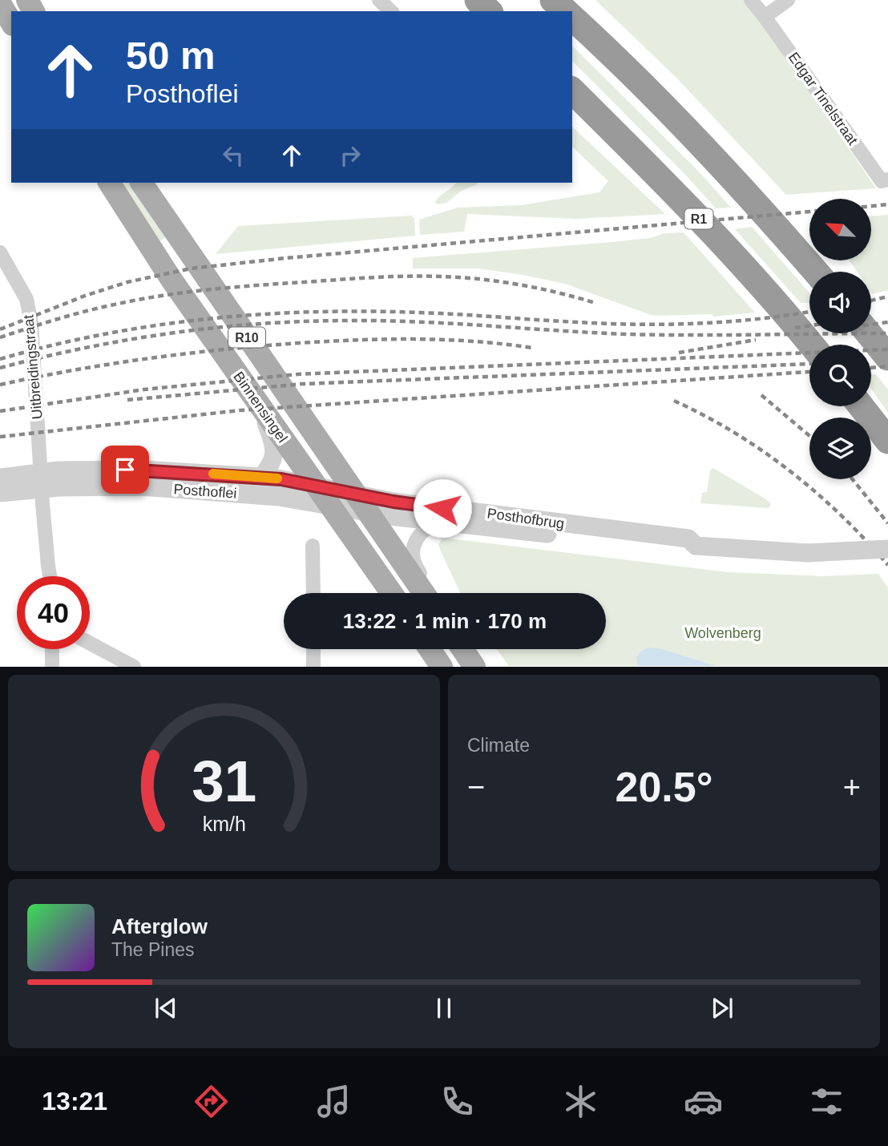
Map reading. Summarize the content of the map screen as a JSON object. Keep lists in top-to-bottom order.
{
  "streets": {
    "highway": ["R1"],
    "main road": ["R10", "Binnensingel"],
    "street": [
      "Edgar Tinelstraat",
      "Uitbreidingstraat",
      "Posthoflei",
      "Posthofbrug"
    ]
  },
  "crossings": [
    ["Uitbreidingstraat", "Posthoflei"],
    ["Binnensingel", "Posthoflei"],
    ["Binnensingel", "Posthofbrug"],
    ["Posthoflei", "Posthofbrug"]
  ],
  "parks": ["Wolvenberg"],
  "north": "top left",
  "page": {
    "turn": ["50 m", "Posthoflei"],
    "limit": "40",
    "trip": "13:22 · 1 min · 170 m",
    "tile": "Climate",
    "heat": ["−", "20.5°", "+"],
    "song": ["Afterglow", "The Pines"],
    "tabs": "13:21",
    "gauge": ["31", "km/h"]
  }
}
